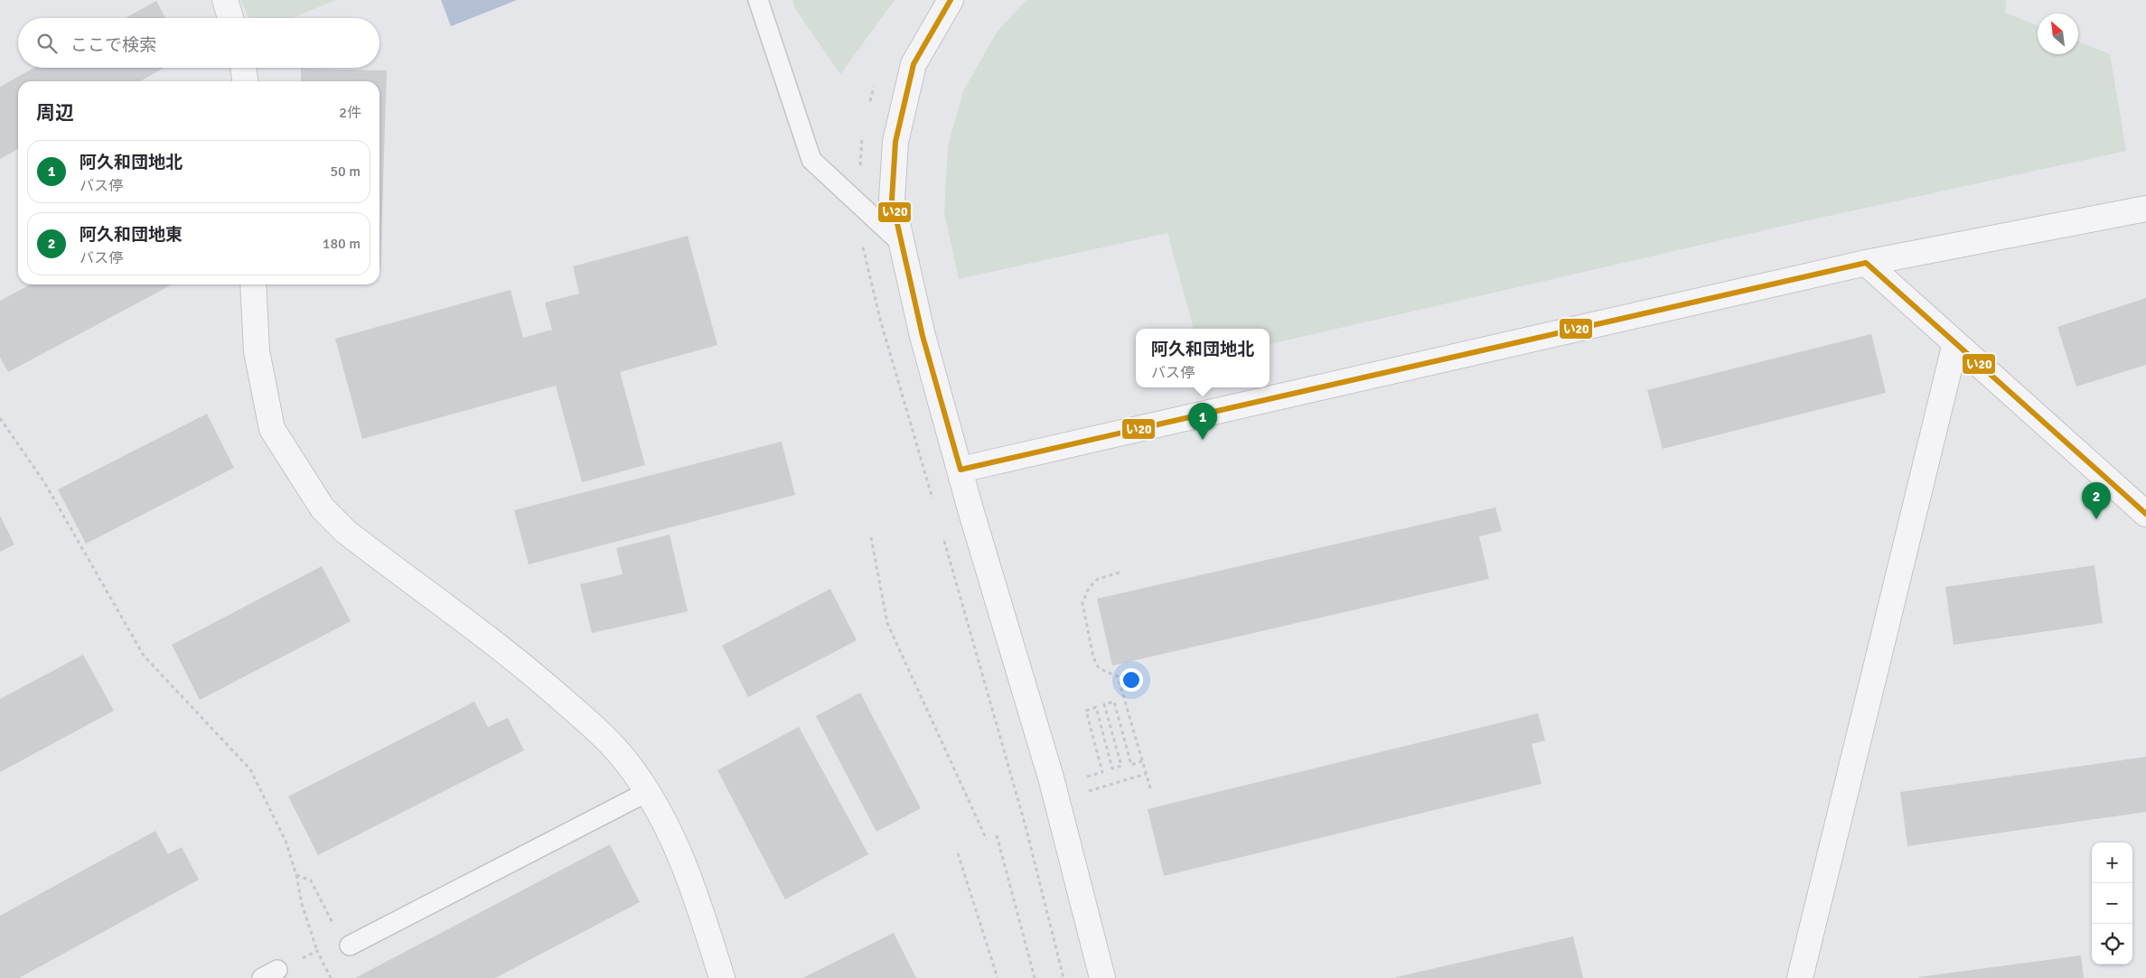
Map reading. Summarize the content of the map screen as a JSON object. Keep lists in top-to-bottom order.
{
  "lines": ["transit line い20"],
  "north": "top left",
  "page": {
    "search": "ここで検索",
    "heading": ["周辺", "2件"],
    "list": [
      {
        "mark": "1",
        "name": "阿久和団地北",
        "note": "バス停",
        "value": "50 m"
      },
      {
        "mark": "2",
        "name": "阿久和団地東",
        "note": "バス停",
        "value": "180 m"
      }
    ],
    "popup": ["阿久和団地北", "バス停"],
    "pins": ["1", "2"],
    "map_buttons": ["+", "−"]
  }
}
